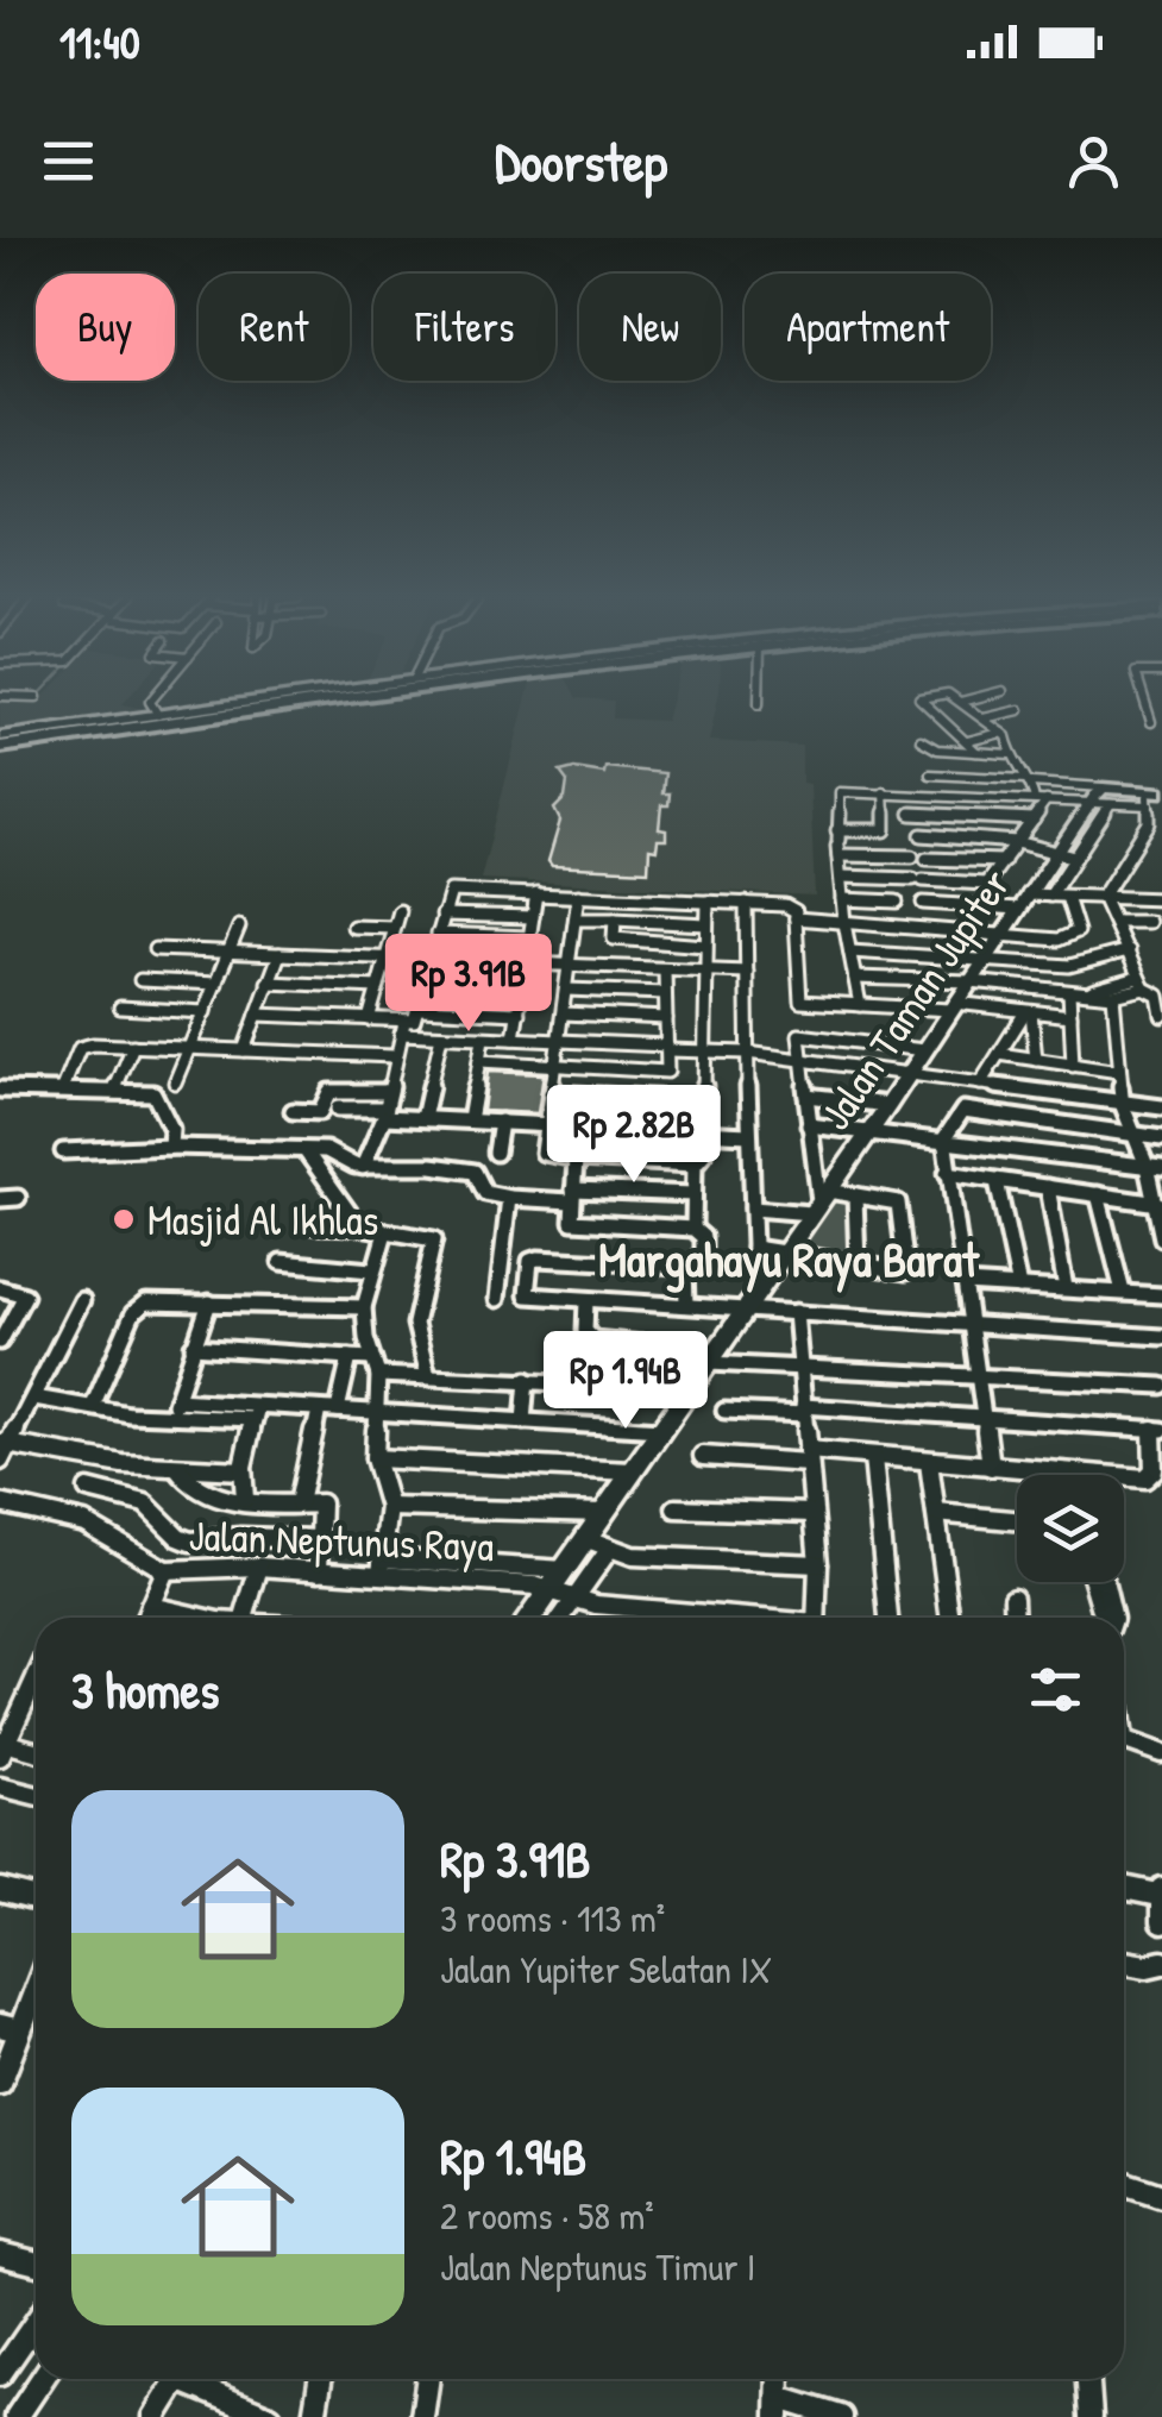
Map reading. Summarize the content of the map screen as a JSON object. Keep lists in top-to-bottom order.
{
  "streets": {
    "main road": ["Jalan Taman Jupiter"],
    "street": ["Jalan Neptunus Raya"]
  },
  "crossings": [
    ["Jalan Taman Jupiter", "Jalan Neptunus Raya"]
  ],
  "districts": ["Margahayu Raya Barat"],
  "places": ["Masjid Al Ikhlas"],
  "page": {
    "status": "11:40",
    "header": "Doorstep",
    "chip": [
      "Buy",
      "Rent",
      "Filters",
      "New",
      "Apartment"
    ],
    "price": ["Rp 3.91B", "Rp 2.82B", "Rp 1.94B"],
    "heading": "3 homes",
    "list": [
      {
        "name": "Rp 3.91B",
        "note": "3 rooms · 113 m² · Jalan Yupiter Selatan IX"
      },
      {
        "name": "Rp 1.94B",
        "note": "2 rooms · 58 m² · Jalan Neptunus Timur I"
      }
    ]
  }
}
